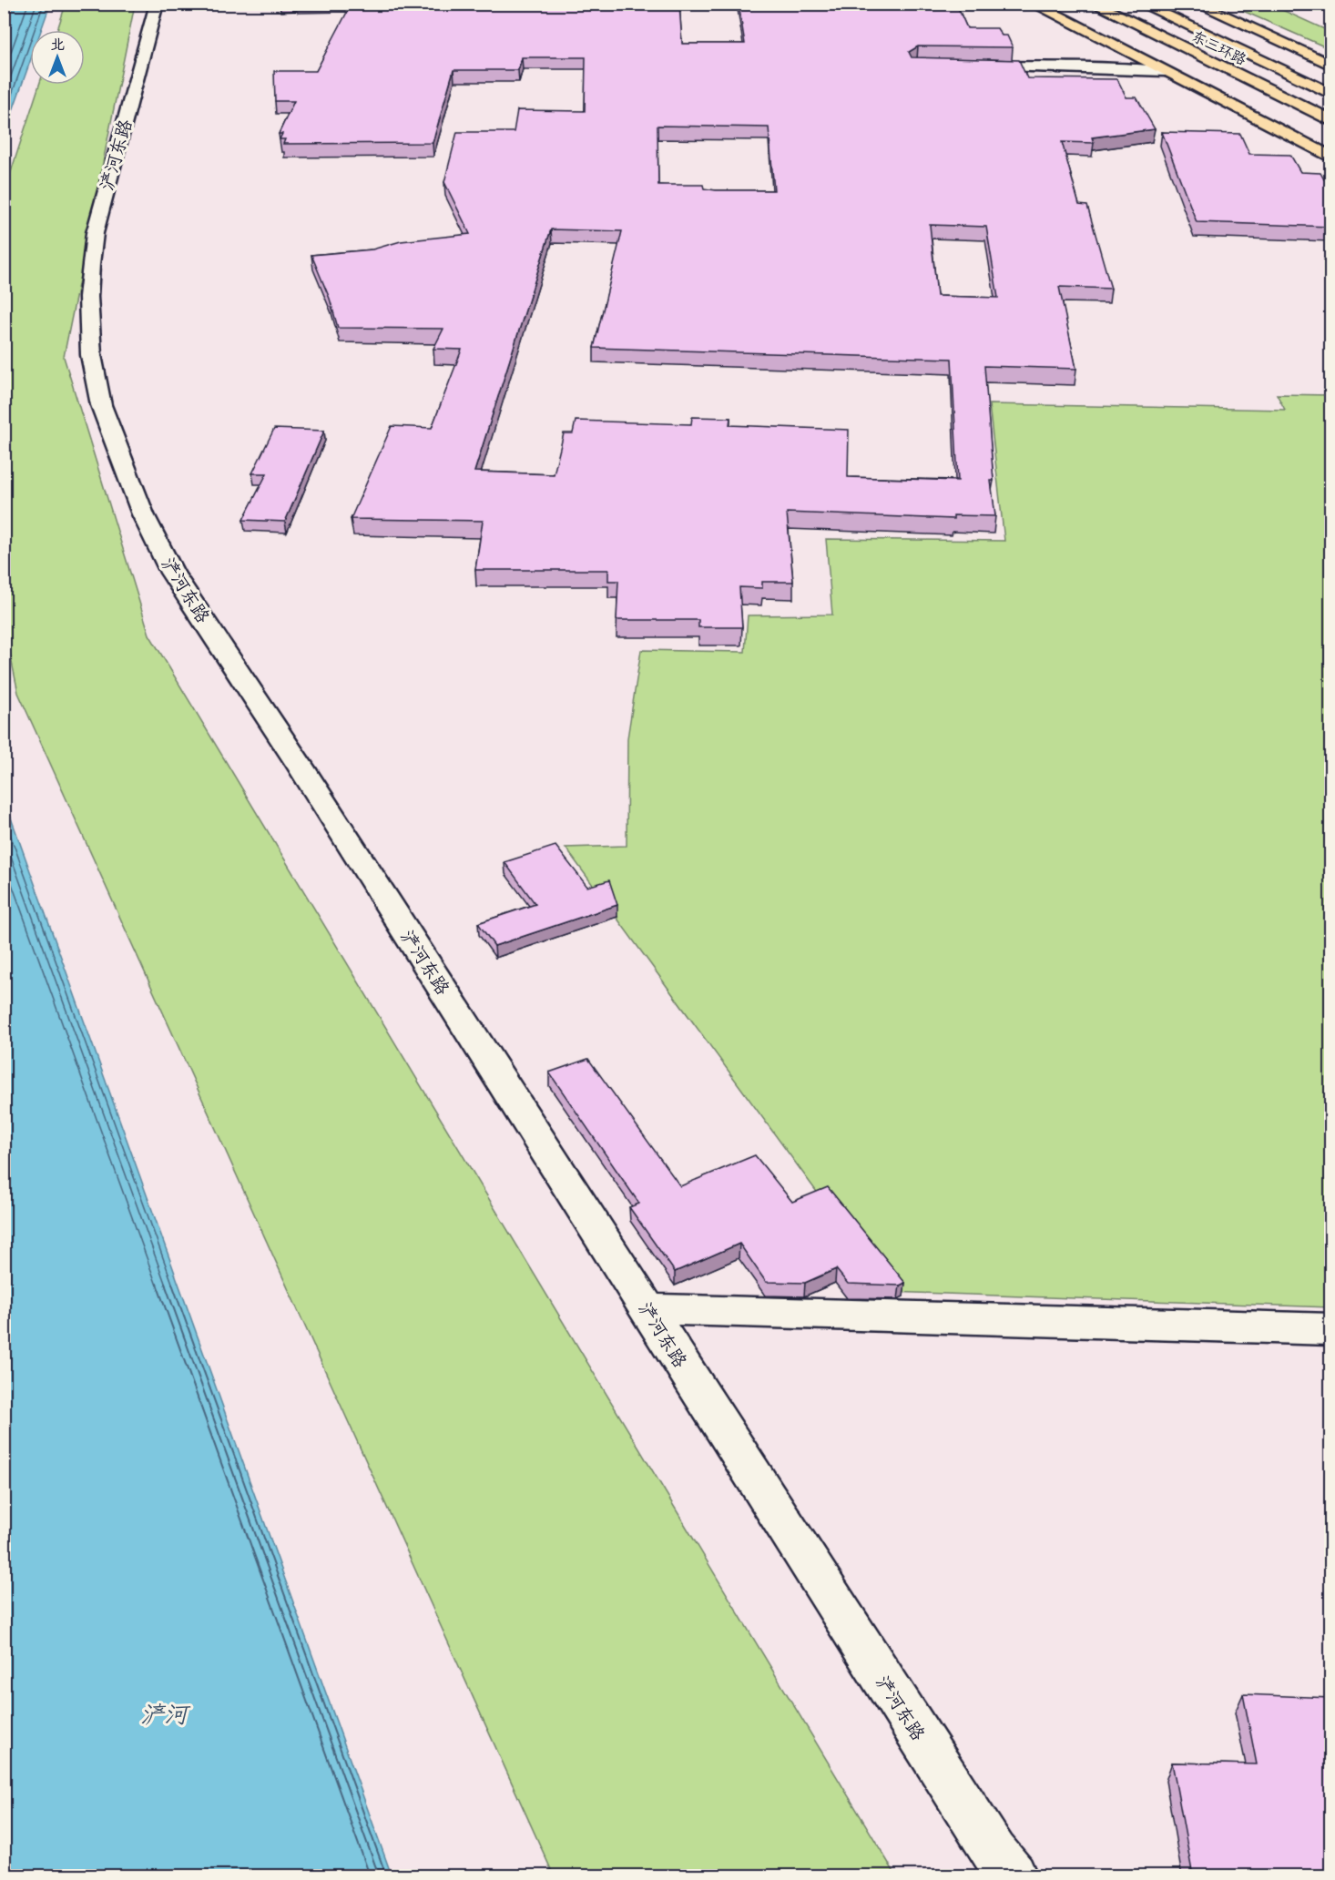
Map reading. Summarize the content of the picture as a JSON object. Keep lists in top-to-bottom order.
{
  "streets": {
    "main road": ["东三环路"],
    "street": ["浐河东路"]
  },
  "water": ["浐河"],
  "north": "top"
}
